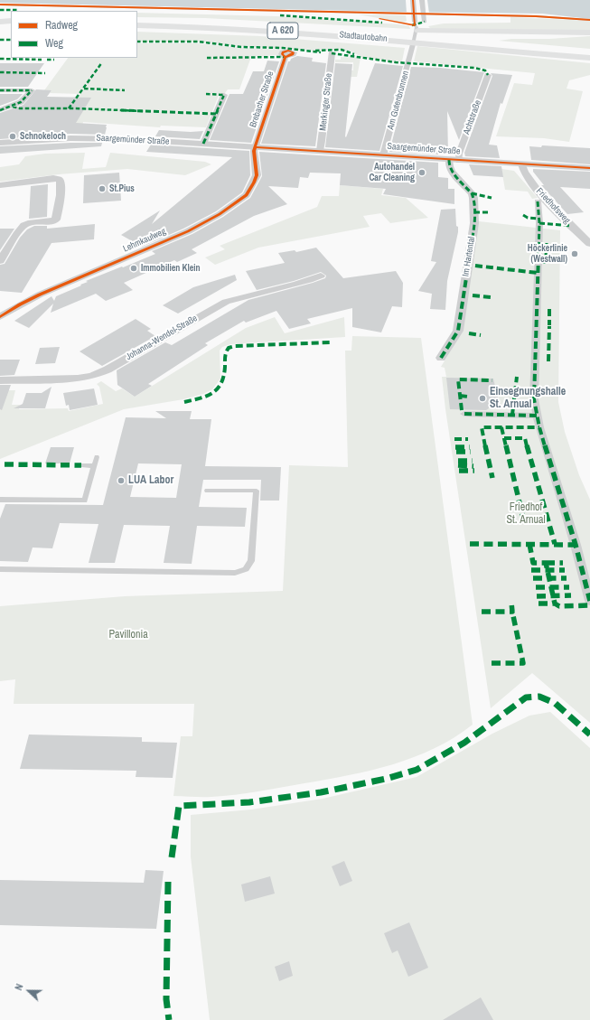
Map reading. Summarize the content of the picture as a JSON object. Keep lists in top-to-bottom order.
{
  "streets": {
    "highway": ["A 620", "Stadtautobahn"],
    "street": [
      "Brebacher Straße",
      "Am Gutenbrunnen",
      "Merkinger Straße",
      "Achtstraße",
      "Saargemünder Straße",
      "Friedhofsweg",
      "Lehmkaulweg",
      "Im Hartental",
      "Johanna-Wendel-Straße"
    ]
  },
  "crossings": [
    ["Brebacher Straße", "Saargemünder Straße"],
    ["Brebacher Straße", "Lehmkaulweg"],
    ["Am Gutenbrunnen", "Saargemünder Straße"],
    ["Merkinger Straße", "Saargemünder Straße"],
    ["Achtstraße", "Saargemünder Straße"],
    ["Saargemünder Straße", "Friedhofsweg"],
    ["Saargemünder Straße", "Lehmkaulweg"],
    ["Saargemünder Straße", "Im Hartental"]
  ],
  "parks": ["Friedhof St. Arnual", "Pavillonia"],
  "places": [
    "Schnokeloch",
    "Autohandel Car Cleaning",
    "St.Pius",
    "Höckerlinie (Westwall)",
    "Immobilien Klein",
    "Einsegnungshalle St. Arnual",
    "LUA Labor"
  ],
  "legend": ["Radweg", "Weg"],
  "north": "left"
}
